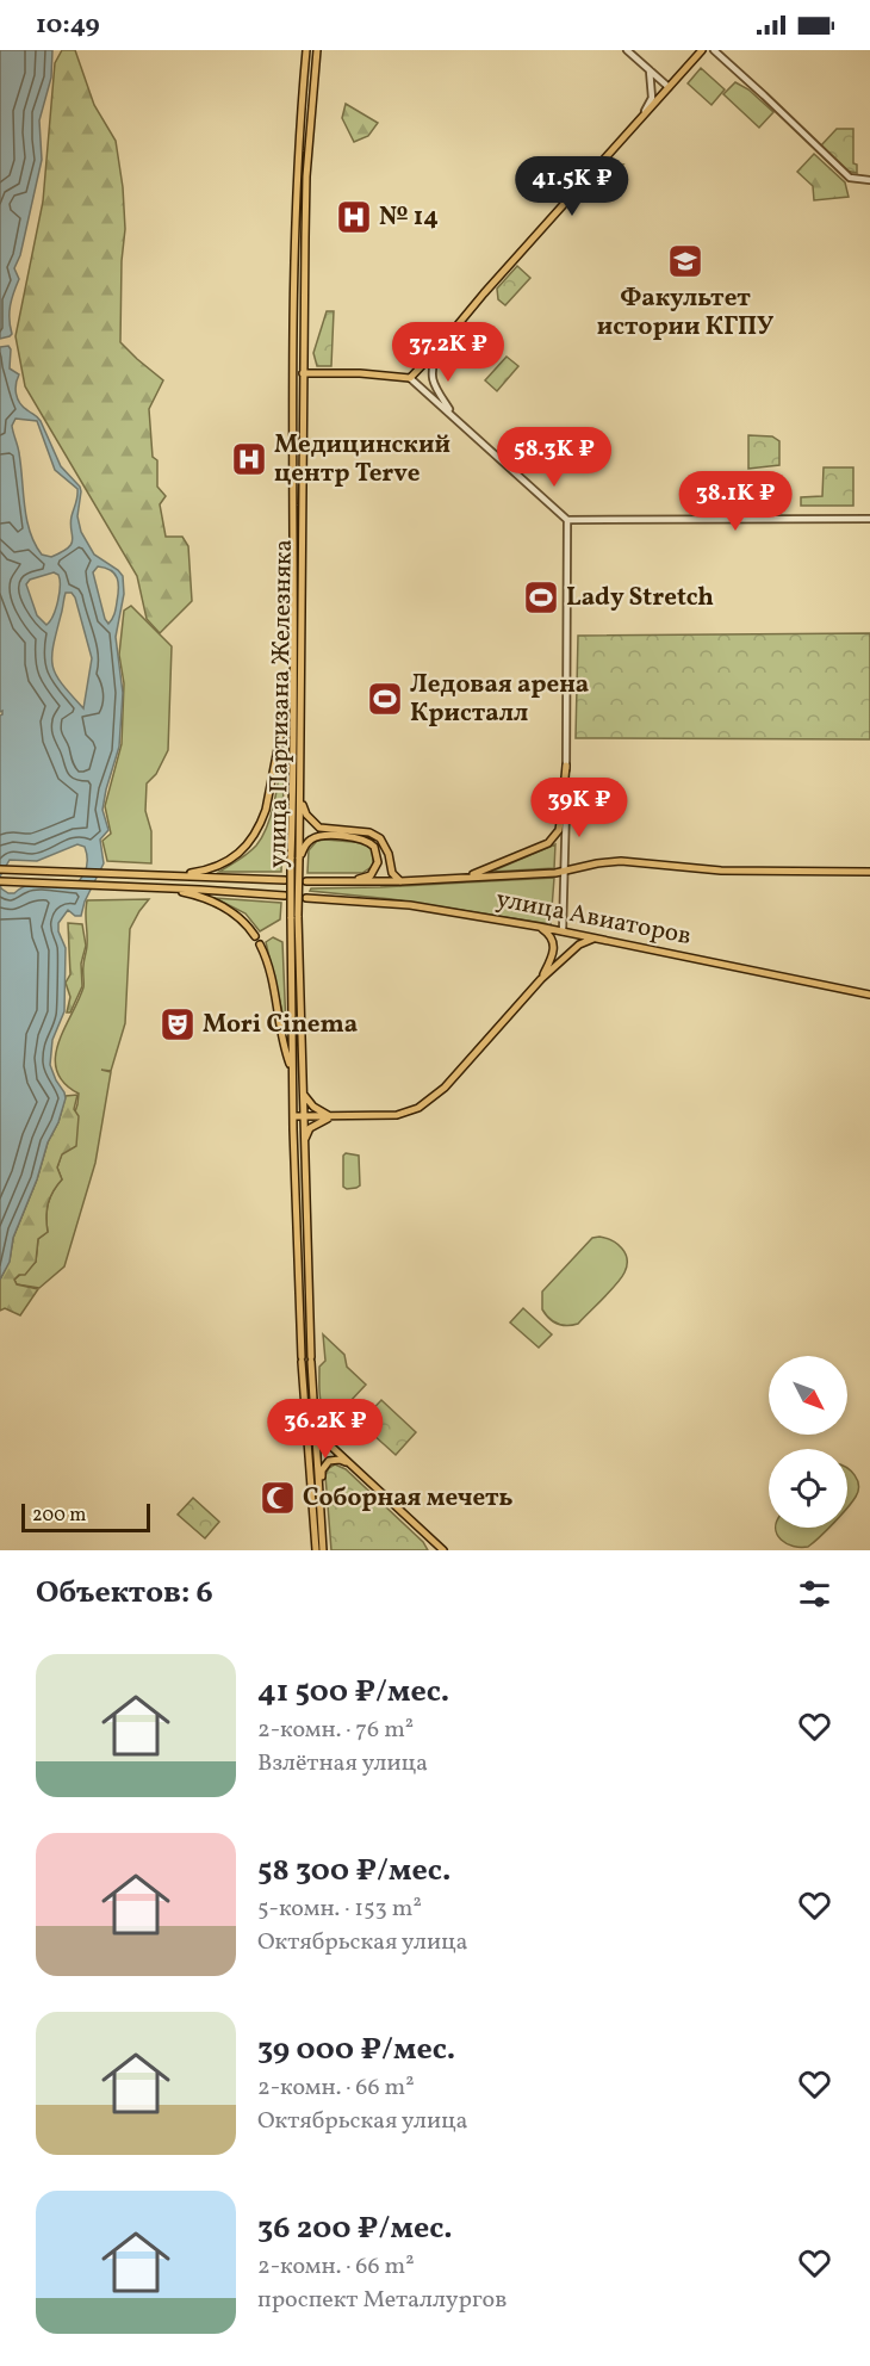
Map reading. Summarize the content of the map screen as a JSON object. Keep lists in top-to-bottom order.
{
  "streets": {
    "main road": ["улица Партизана Железняка", "улица Авиаторов"]
  },
  "places": {
    "hospital": ["№ 14", "Медицинский центр Terve"],
    "school or university": ["Факультет истории КГПУ"],
    "sports": ["Lady Stretch", "Ледовая арена Кристалл"],
    "theatre": ["Mori Cinema"],
    "mosque": ["Соборная мечеть"]
  },
  "scale_bar": "200 m",
  "north": "bottom right",
  "page": {
    "status": "10:49",
    "price": [
      "41.5K ₽",
      "37.2K ₽",
      "58.3K ₽",
      "38.1K ₽",
      "39K ₽",
      "36.2K ₽"
    ],
    "scale": "200 m",
    "heading": "Объектов: 6",
    "list": [
      {
        "name": "41 500 ₽/мес.",
        "note": "2-комн. · 76 m² · Взлётная улица"
      },
      {
        "name": "58 300 ₽/мес.",
        "note": "5-комн. · 153 m² · Октябрьская улица"
      },
      {
        "name": "39 000 ₽/мес.",
        "note": "2-комн. · 66 m² · Октябрьская улица"
      },
      {
        "name": "36 200 ₽/мес.",
        "note": "2-комн. · 66 m² · проспект Металлургов"
      }
    ]
  }
}
